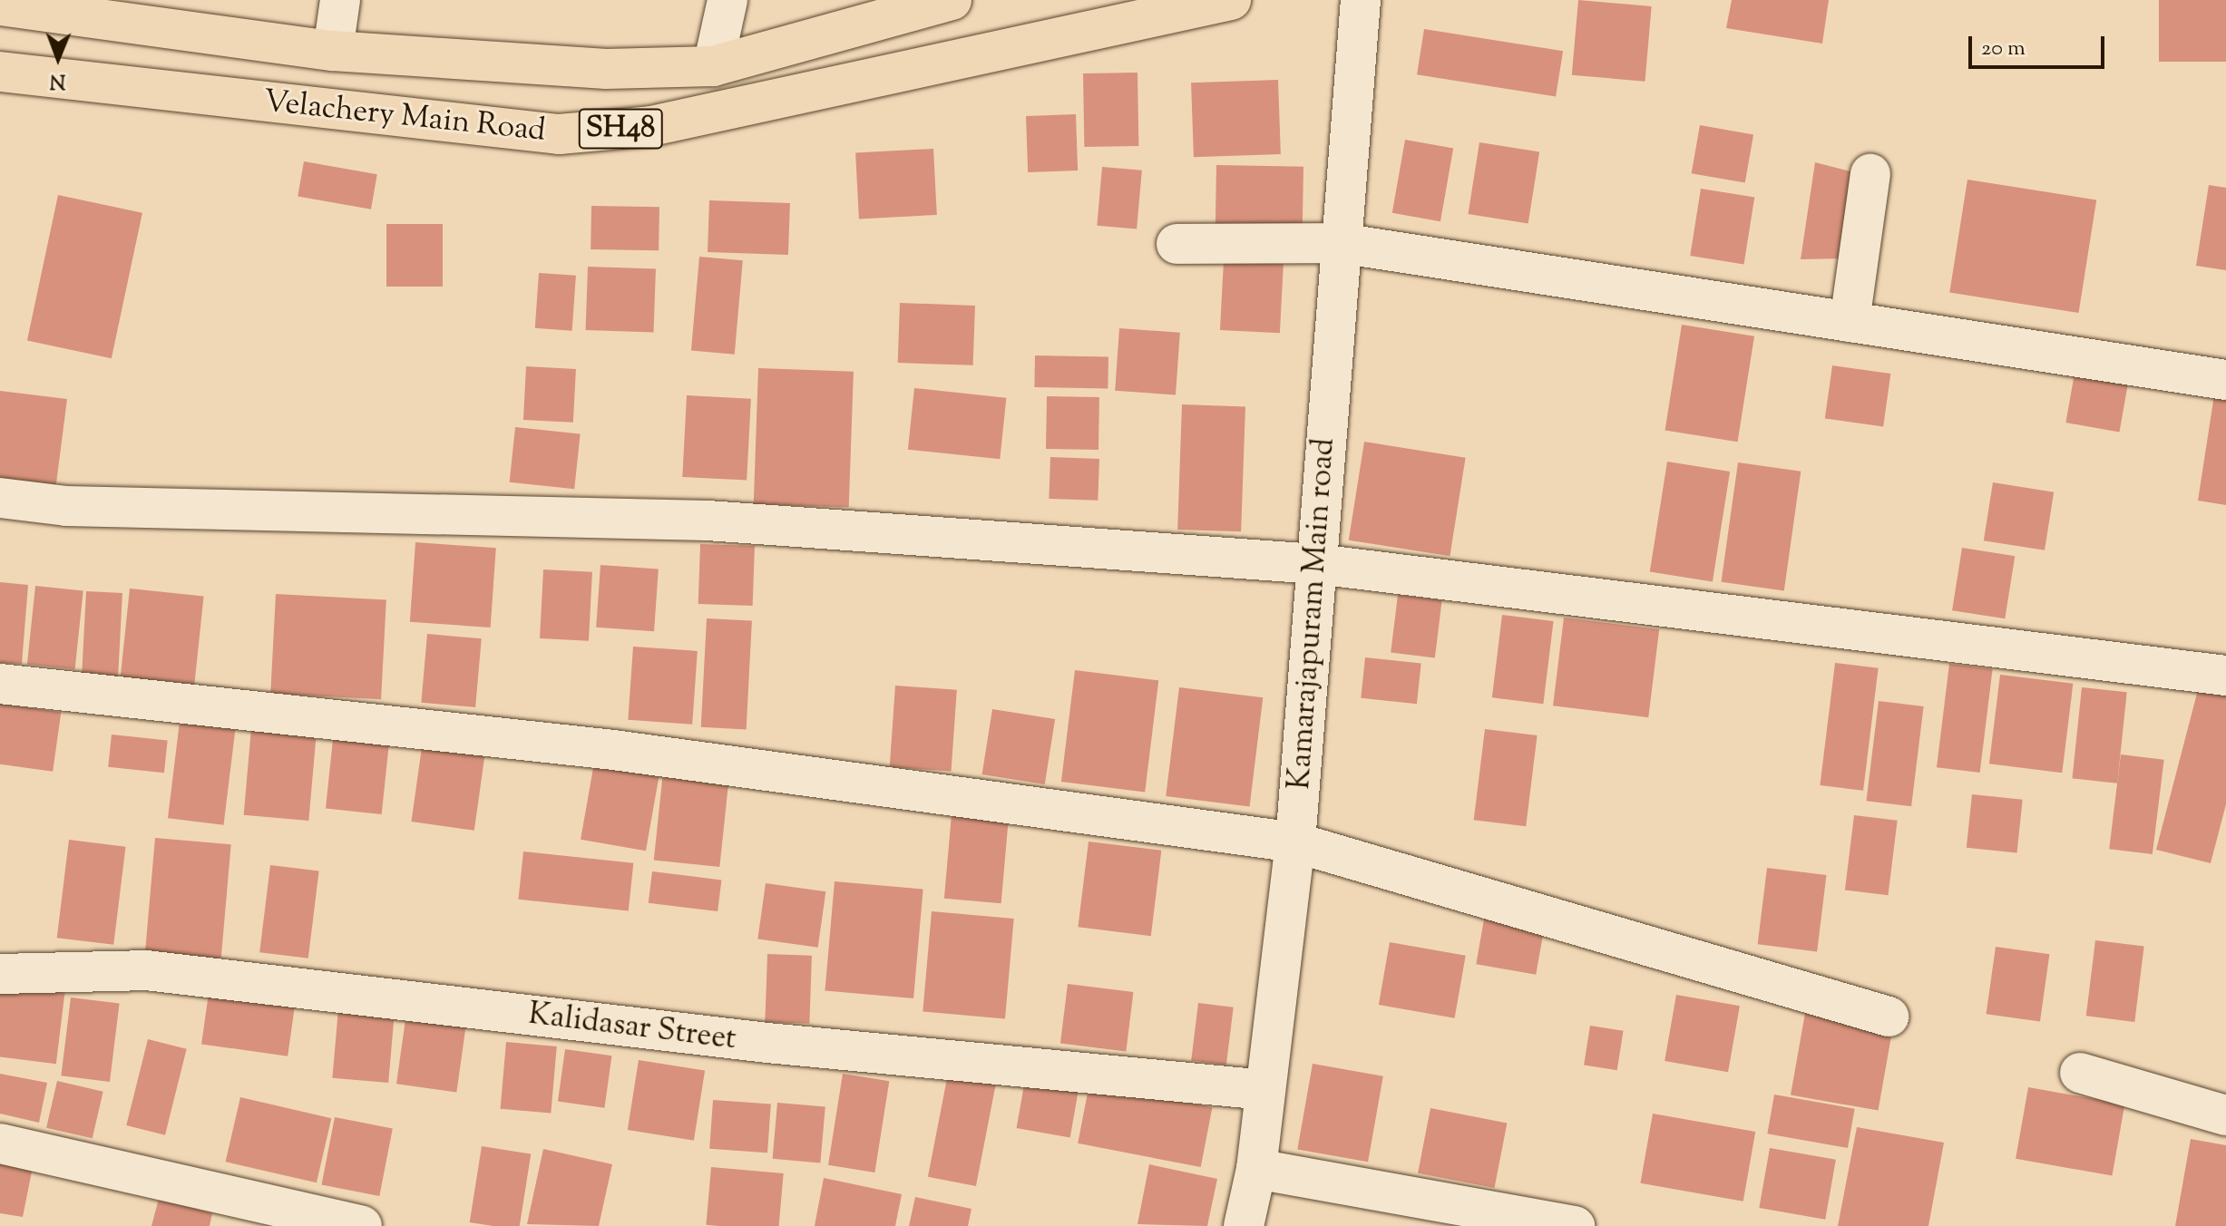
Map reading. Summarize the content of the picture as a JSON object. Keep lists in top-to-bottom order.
{
  "streets": {
    "main road": ["Velachery Main Road", "SH48"],
    "street": ["Kamarajapuram Main road", "Kalidasar Street"]
  },
  "crossings": [
    ["Kamarajapuram Main road", "Kalidasar Street"]
  ],
  "scale_bar": "20 m",
  "north": "bottom"
}
